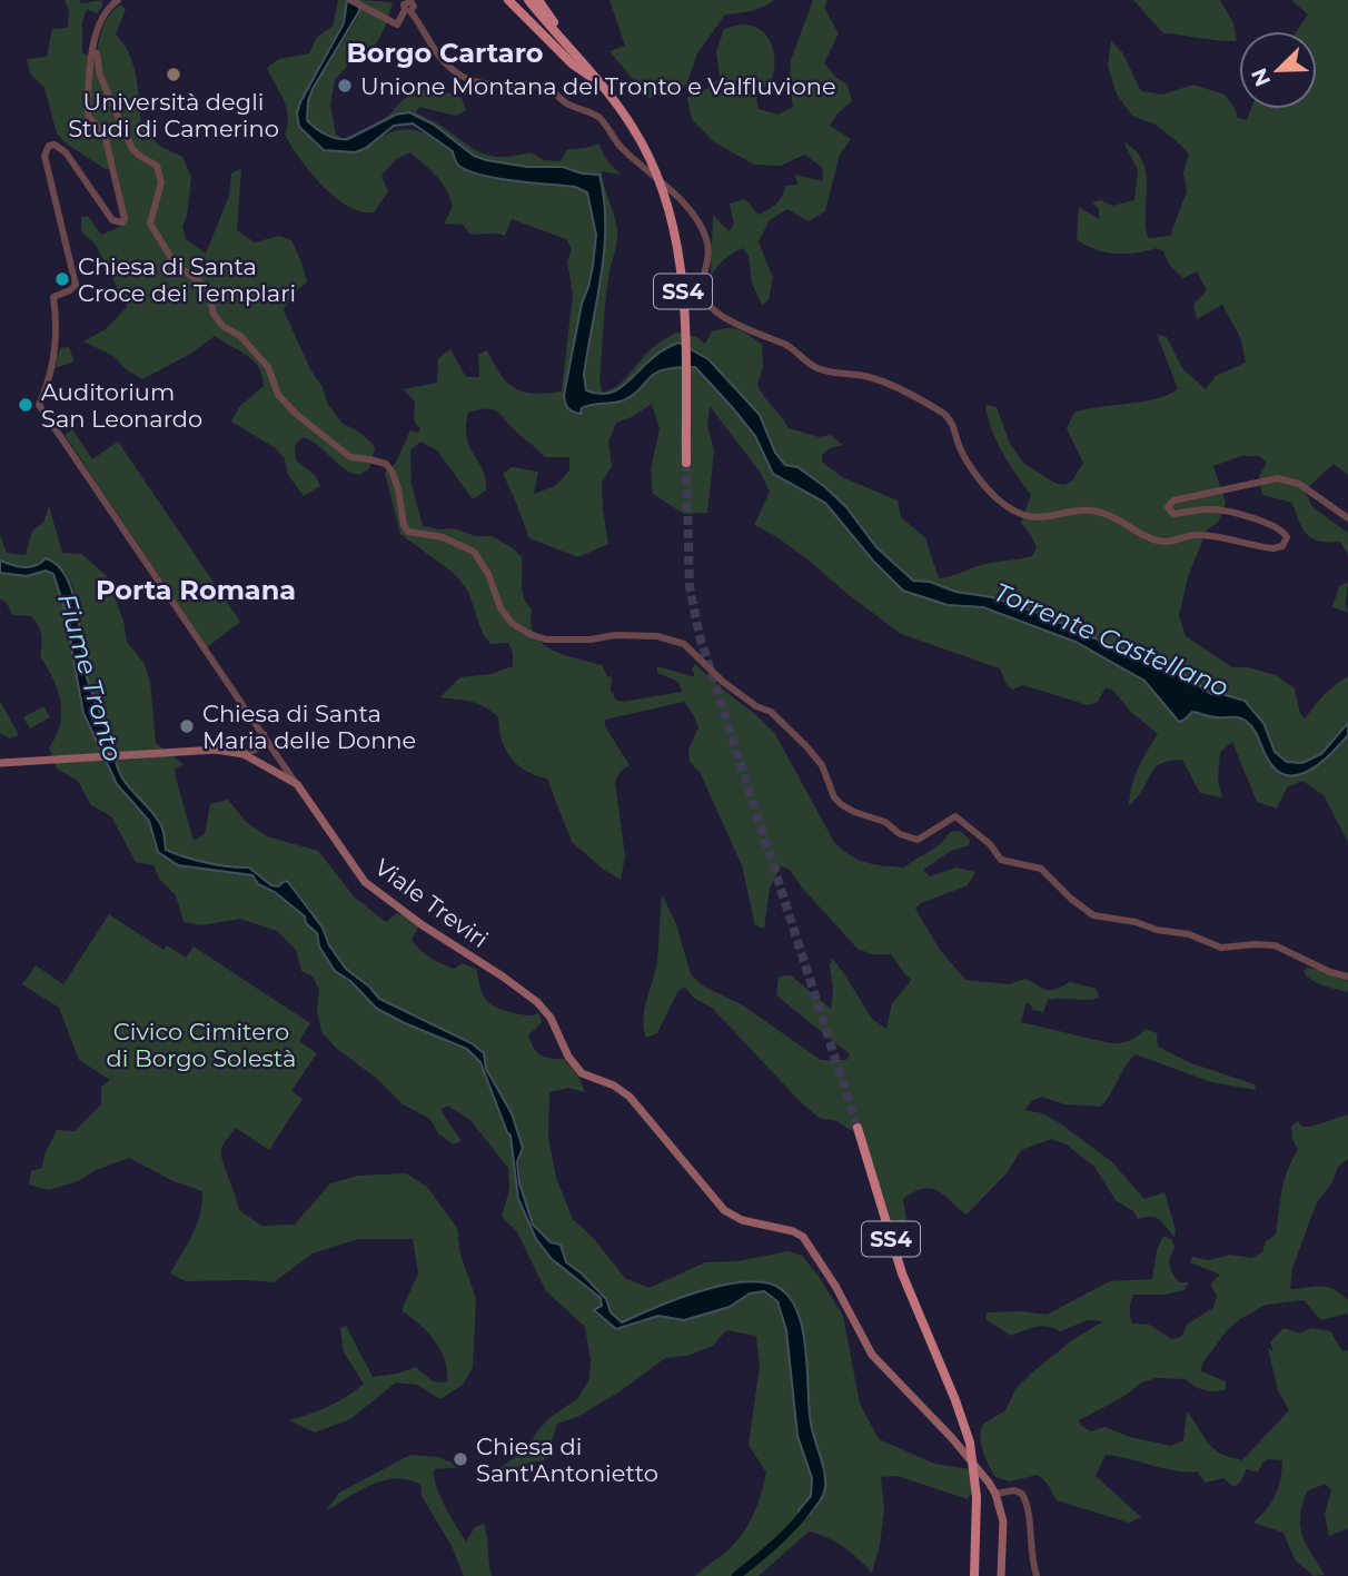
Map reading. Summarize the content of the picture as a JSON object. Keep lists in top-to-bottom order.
{
  "streets": {
    "highway": ["SS4"],
    "main road": ["Viale Treviri"]
  },
  "districts": ["Borgo Cartaro", "Porta Romana"],
  "water": ["Torrente Castellano", "Fiume Tronto"],
  "parks": ["Civico Cimitero di Borgo Solestà"],
  "places": [
    "Università degli Studi di Camerino",
    "Unione Montana del Tronto e Valfluvione",
    "Chiesa di Santa Croce dei Templari",
    "Auditorium San Leonardo",
    "Chiesa di Santa Maria delle Donne",
    "Chiesa di Sant'Antonietto"
  ],
  "north": "bottom left"
}
